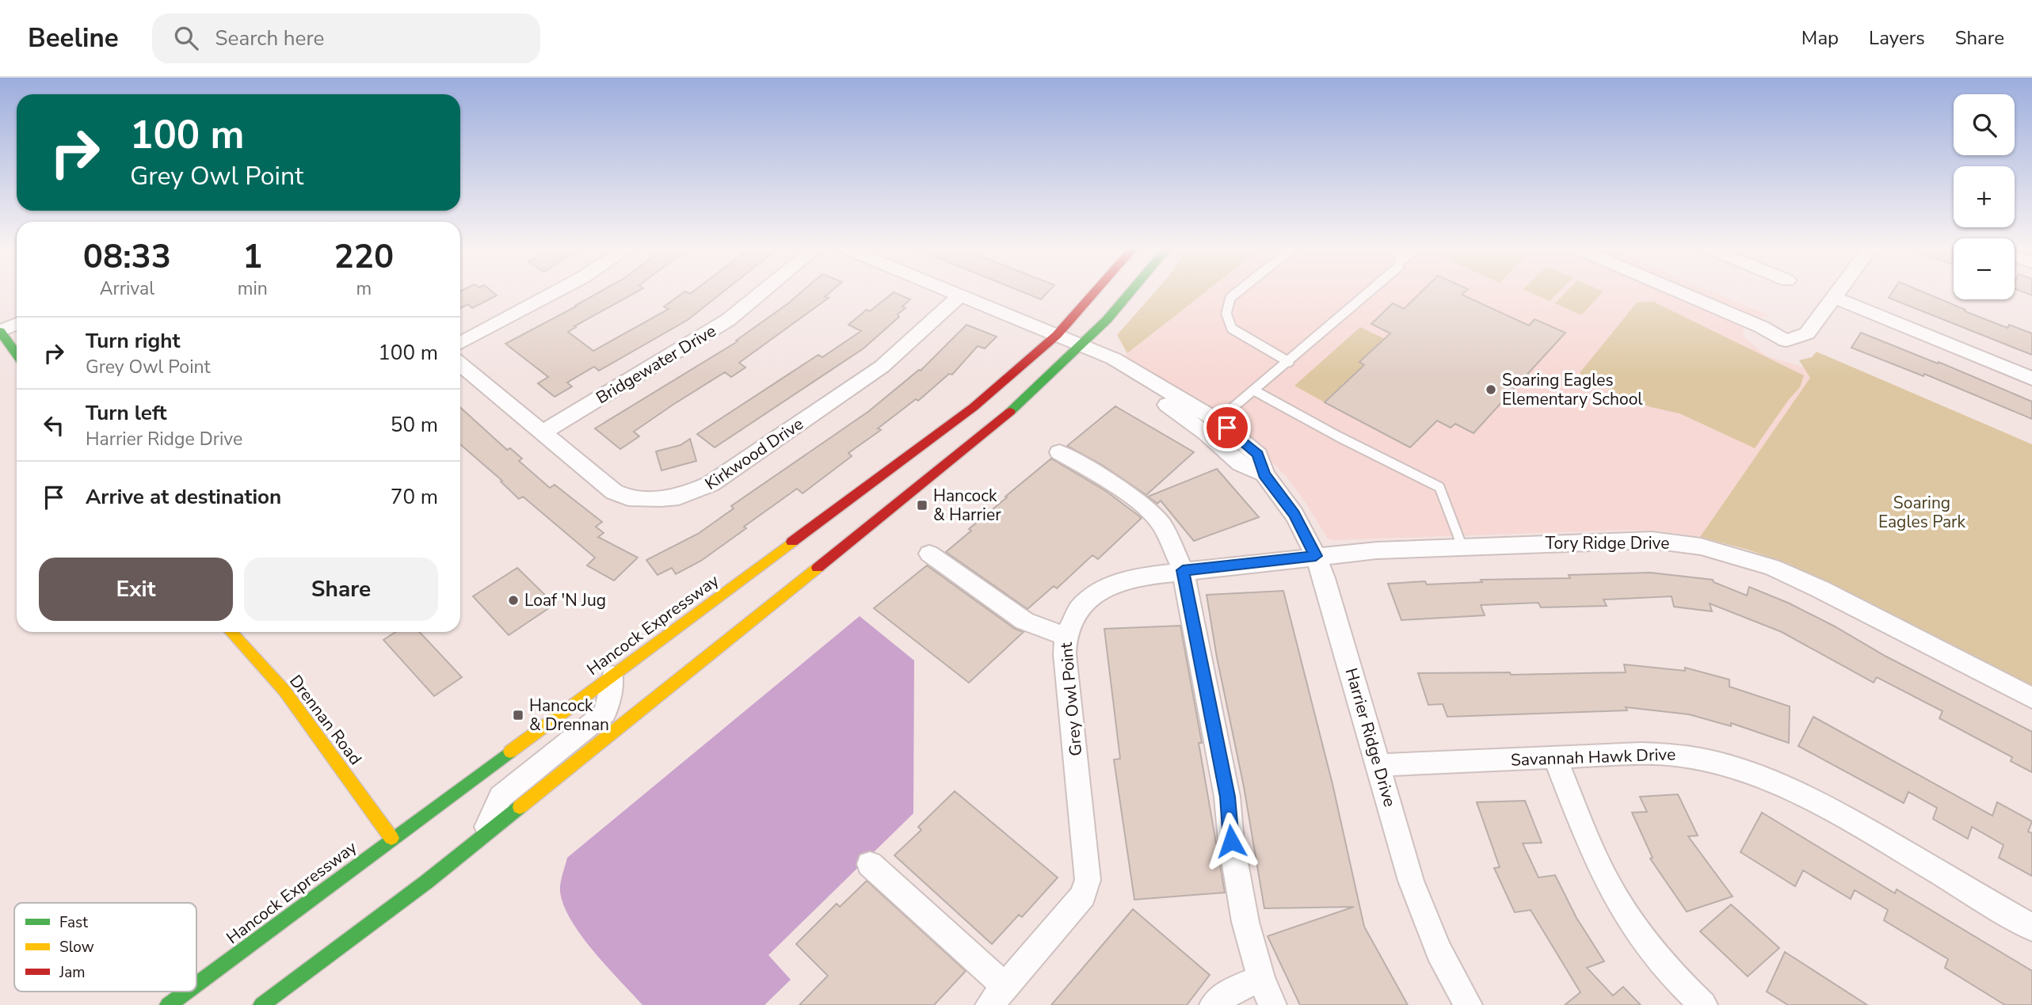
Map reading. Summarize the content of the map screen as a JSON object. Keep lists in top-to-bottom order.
{
  "streets": {
    "main road": ["Hancock Expressway", "Drennan Road"],
    "street": [
      "Bridgewater Drive",
      "Kirkwood Drive",
      "Tory Ridge Drive",
      "Grey Owl Point",
      "Harrier Ridge Drive",
      "Savannah Hawk Drive"
    ]
  },
  "crossings": [
    ["Bridgewater Drive", "Kirkwood Drive"],
    ["Tory Ridge Drive", "Grey Owl Point"],
    ["Tory Ridge Drive", "Harrier Ridge Drive"],
    ["Hancock Expressway", "Drennan Road"],
    ["Grey Owl Point", "Harrier Ridge Drive"],
    ["Harrier Ridge Drive", "Savannah Hawk Drive"]
  ],
  "parks": ["Soaring Eagles Park"],
  "places": {
    "other": ["Soaring Eagles Elementary School", "Loaf 'N Jug"],
    "transit": ["Hancock & Harrier", "Hancock & Drennan"]
  },
  "legend": ["Fast", "Slow", "Jam"],
  "page": {
    "header": "Beeline",
    "search": "Search here",
    "nav": ["Map", "Layers", "Share"],
    "map_buttons": ["+", "−"],
    "turn": ["100 m", "Grey Owl Point"],
    "eta": [
      "08:33",
      "Arrival",
      "1",
      "min",
      "220",
      "m"
    ],
    "list": [
      {
        "name": "Turn right",
        "note": "Grey Owl Point",
        "value": "100 m"
      },
      {
        "name": "Turn left",
        "note": "Harrier Ridge Drive",
        "value": "50 m"
      },
      {
        "name": "Arrive at destination",
        "value": "70 m"
      }
    ],
    "buttons": ["Exit", "Share"]
  }
}
